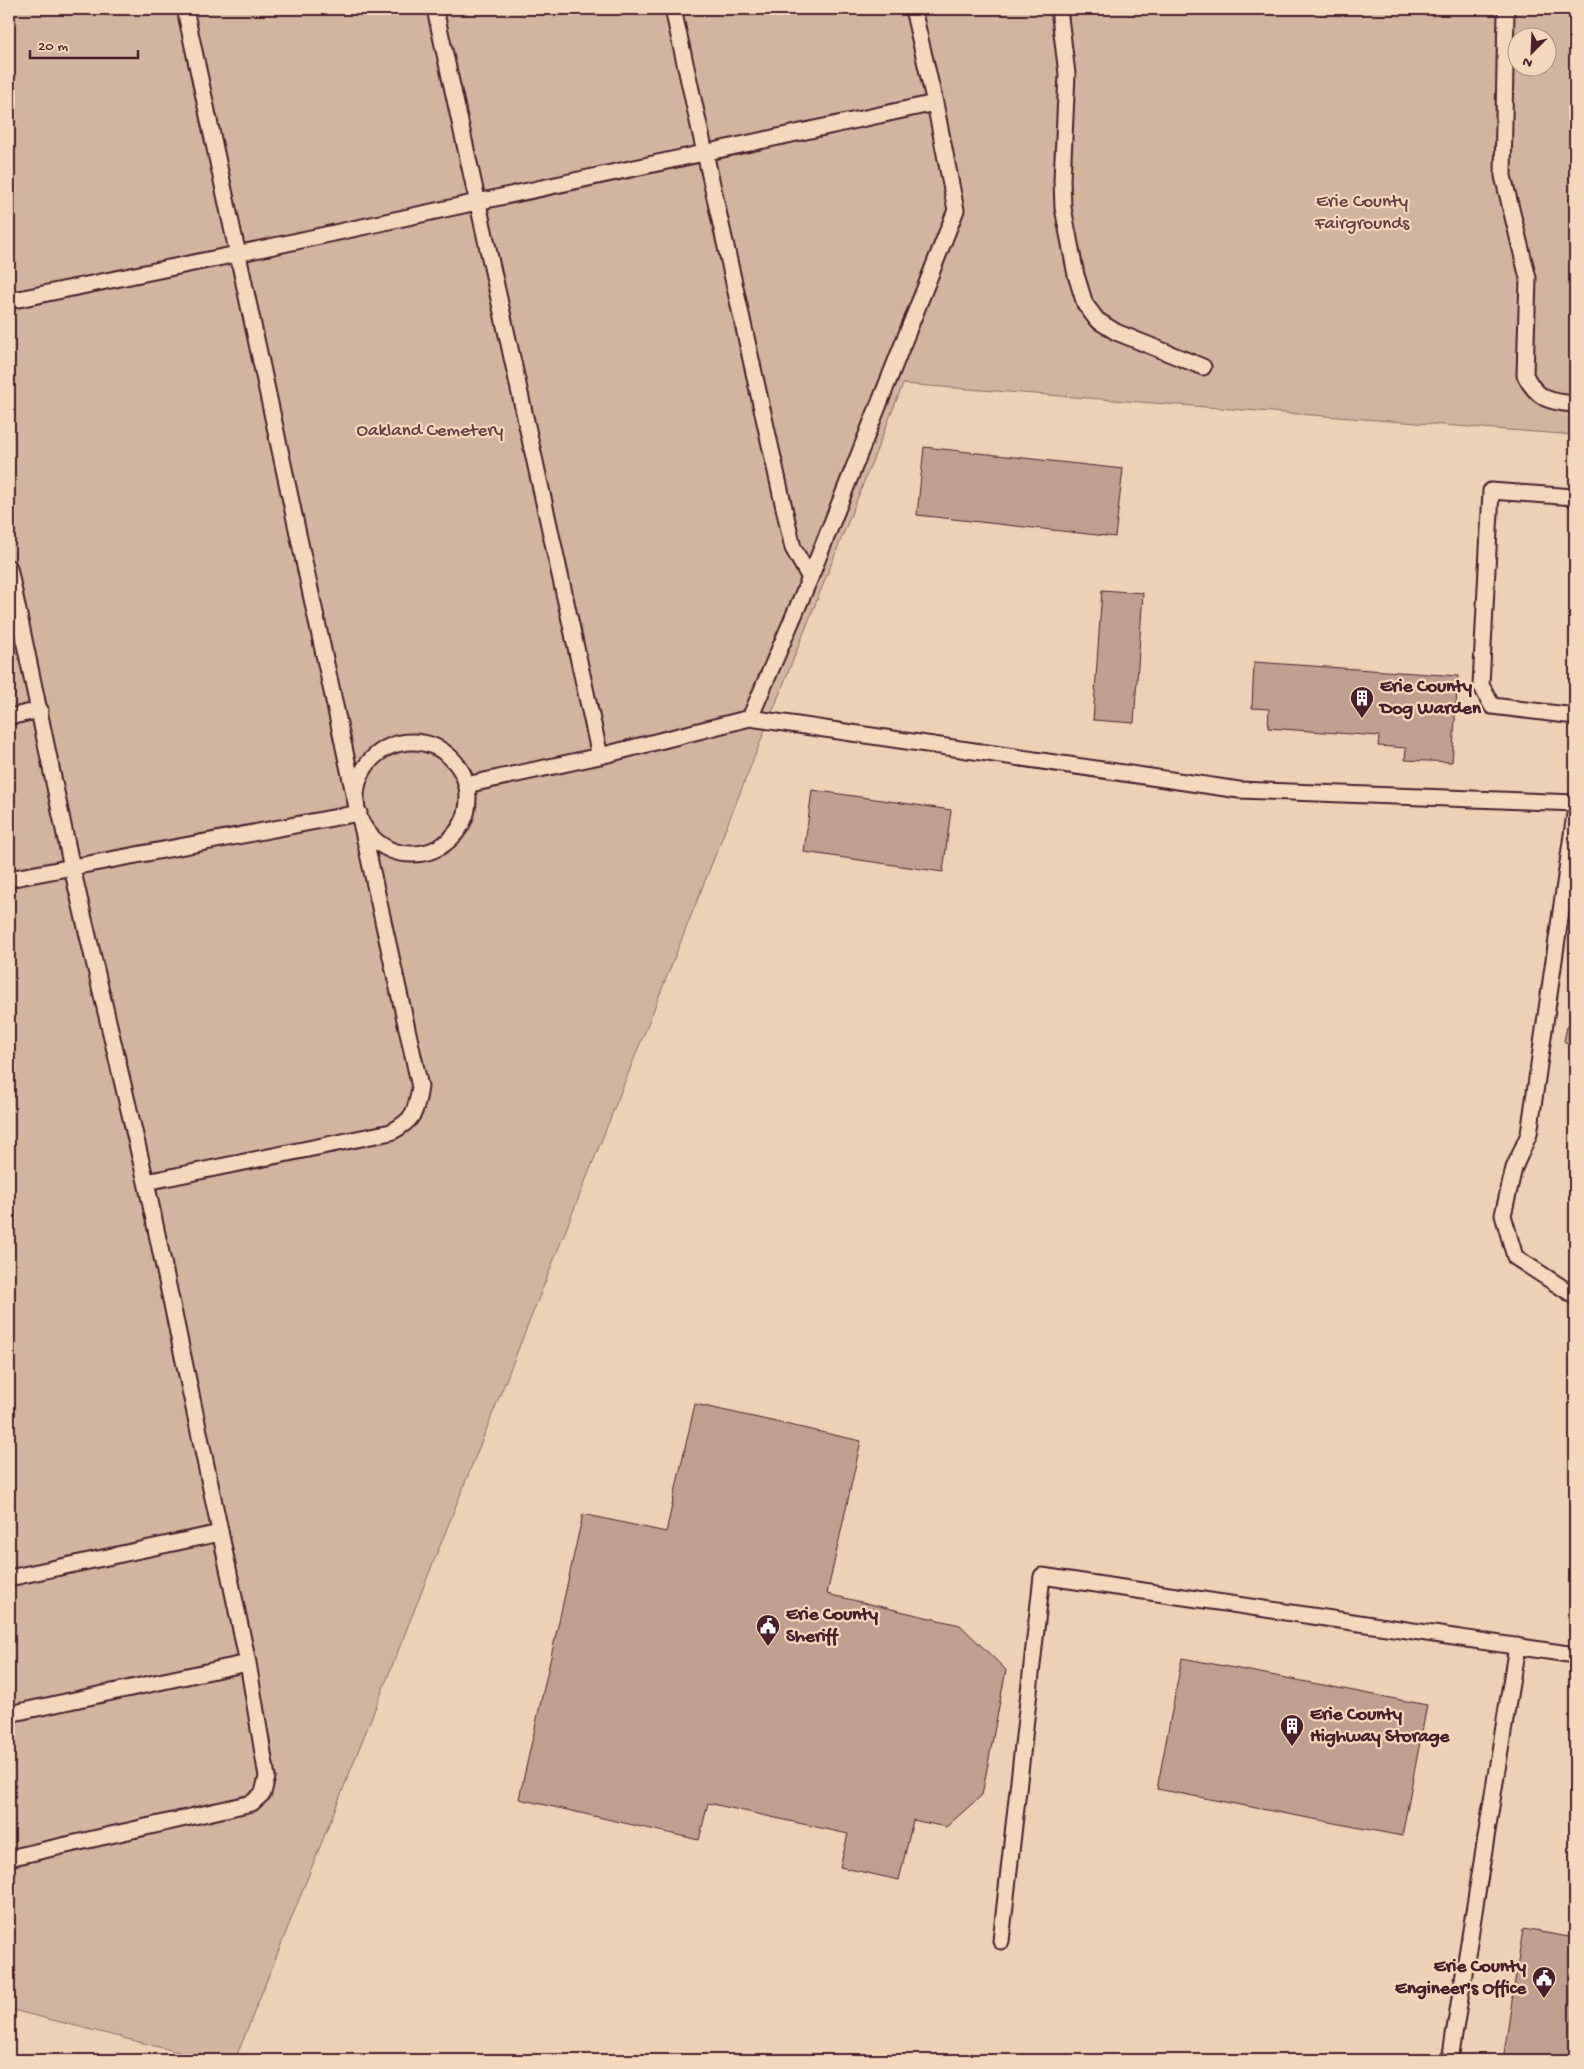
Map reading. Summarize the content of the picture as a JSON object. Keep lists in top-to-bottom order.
{
  "parks": ["Erie County Fairgrounds", "Oakland Cemetery"],
  "places": {
    "building": ["Erie County Dog Warden", "Erie County Highway Storage"],
    "public building": ["Erie County Sheriff", "Erie County Engineer's Office"]
  },
  "scale_bar": "20 m",
  "north": "bottom left"
}
